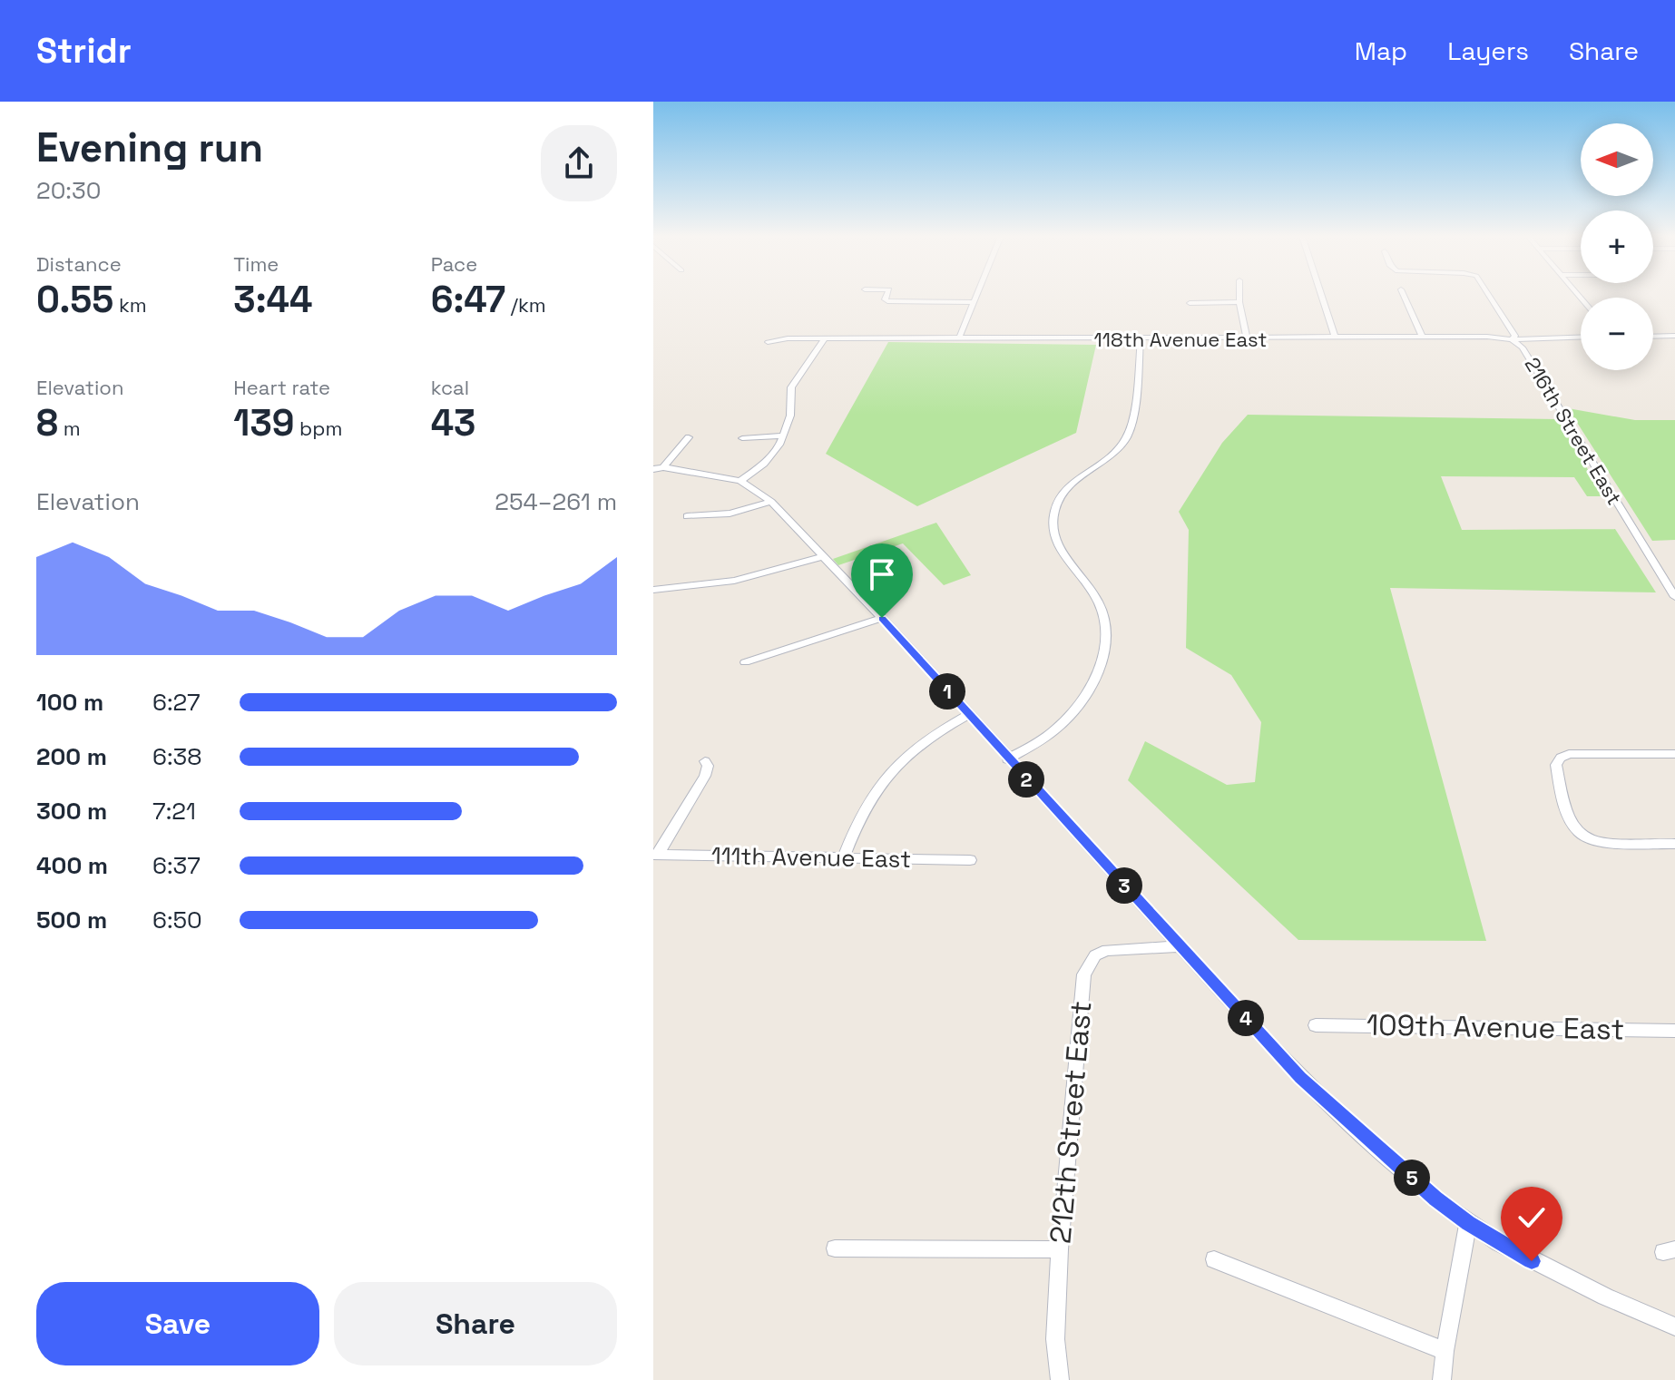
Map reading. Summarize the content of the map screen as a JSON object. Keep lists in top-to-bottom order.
{
  "streets": {
    "street": [
      "118th Avenue East",
      "216th Street East",
      "111th Avenue East",
      "109th Avenue East",
      "212th Street East"
    ]
  },
  "crossings": [
    ["118th Avenue East", "216th Street East"]
  ],
  "north": "left",
  "page": {
    "header": "Stridr",
    "nav": ["Map", "Layers", "Share"],
    "heading": ["Evening run", "20:30"],
    "map_buttons": ["+", "−"],
    "stats": [
      ["Distance", "0.55 km"],
      ["Time", "3:44"],
      ["Pace", "6:47 /km"],
      ["Elevation", "8 m"],
      ["Heart rate", "139 bpm"],
      ["kcal", "43"]
    ],
    "chart": ["Elevation", "254–261 m"],
    "pins": [
      "1",
      "2",
      "3",
      "4",
      "5"
    ],
    "list": [
      {
        "name": "100 m",
        "note": "6:27"
      },
      {
        "name": "200 m",
        "note": "6:38"
      },
      {
        "name": "300 m",
        "note": "7:21"
      },
      {
        "name": "400 m",
        "note": "6:37"
      },
      {
        "name": "500 m",
        "note": "6:50"
      }
    ],
    "buttons": ["Save", "Share"]
  }
}
